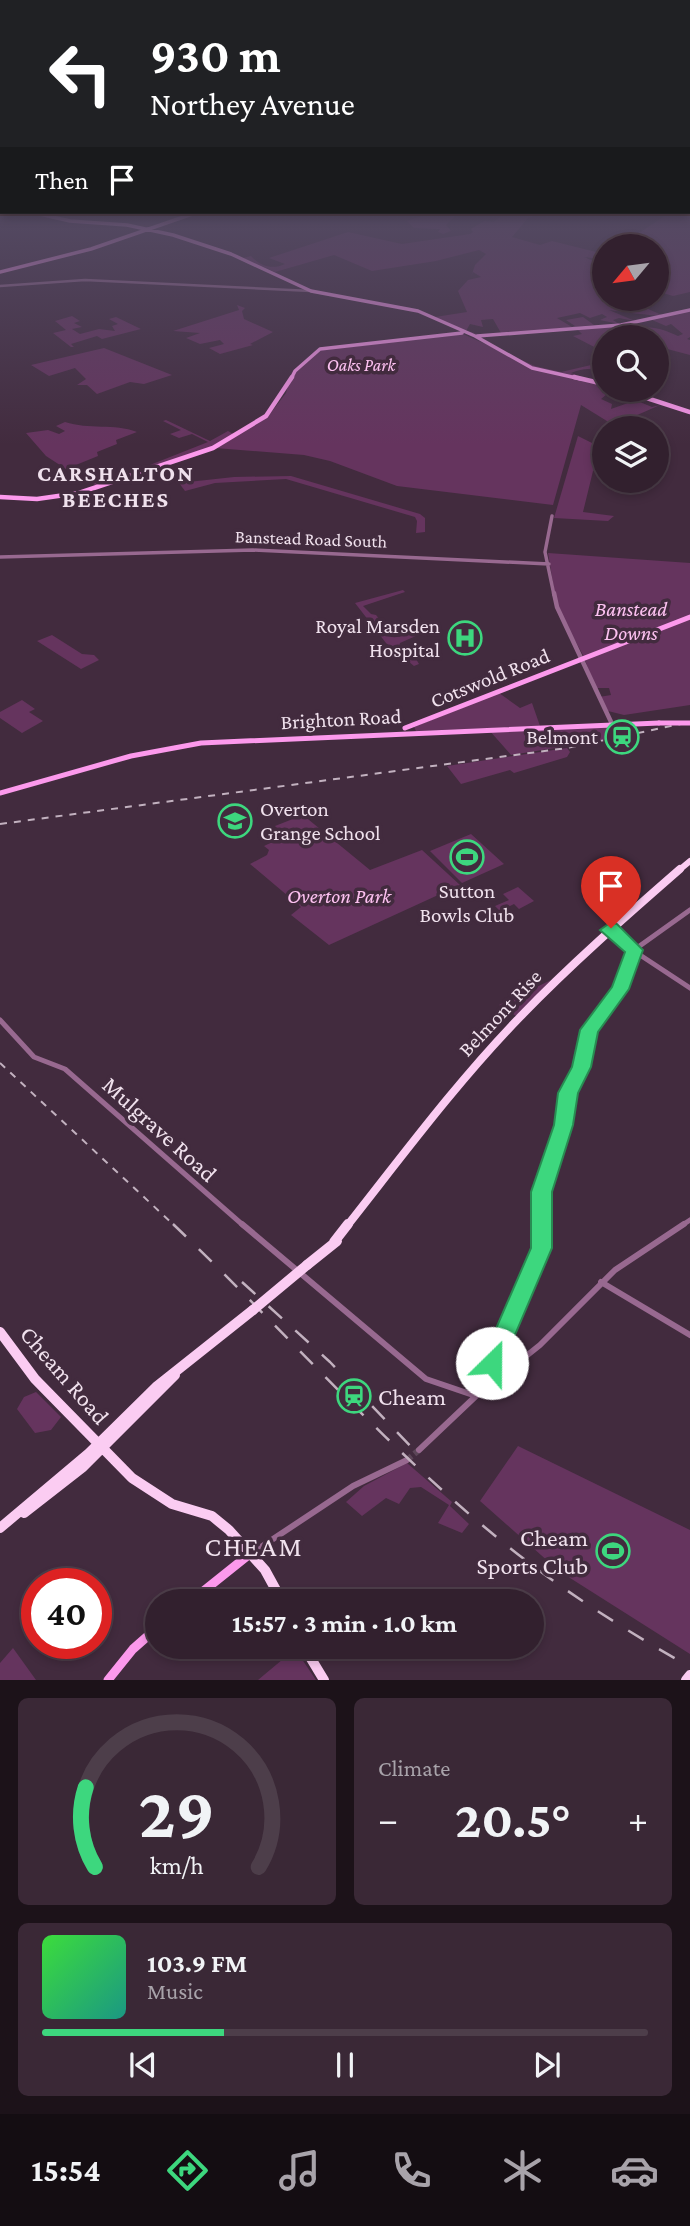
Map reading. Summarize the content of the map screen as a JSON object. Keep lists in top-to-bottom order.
{
  "streets": {
    "highway": ["Belmont Rise", "Cheam Road"],
    "main road": ["Cotswold Road", "Brighton Road"],
    "street": ["Banstead Road South", "Mulgrave Road"]
  },
  "crossings": [
    ["Cotswold Road", "Brighton Road"],
    ["Belmont Rise", "Cheam Road"]
  ],
  "districts": ["CARSHALTON BEECHES", "CHEAM"],
  "parks": ["Oaks Park", "Banstead Downs", "Overton Park"],
  "places": {
    "hospital": ["Royal Marsden Hospital"],
    "station": ["Belmont", "Cheam"],
    "school or university": ["Overton Grange School"],
    "sports": ["Sutton Bowls Club", "Cheam Sports Club"]
  },
  "north": "bottom left",
  "page": {
    "turn": ["930 m", "Northey Avenue"],
    "then": "Then",
    "limit": "40",
    "trip": "15:57 · 3 min · 1.0 km",
    "tile": "Climate",
    "heat": ["−", "20.5°", "+"],
    "song": ["103.9 FM", "Music"],
    "tabs": "15:54",
    "gauge": ["29", "km/h"]
  }
}
